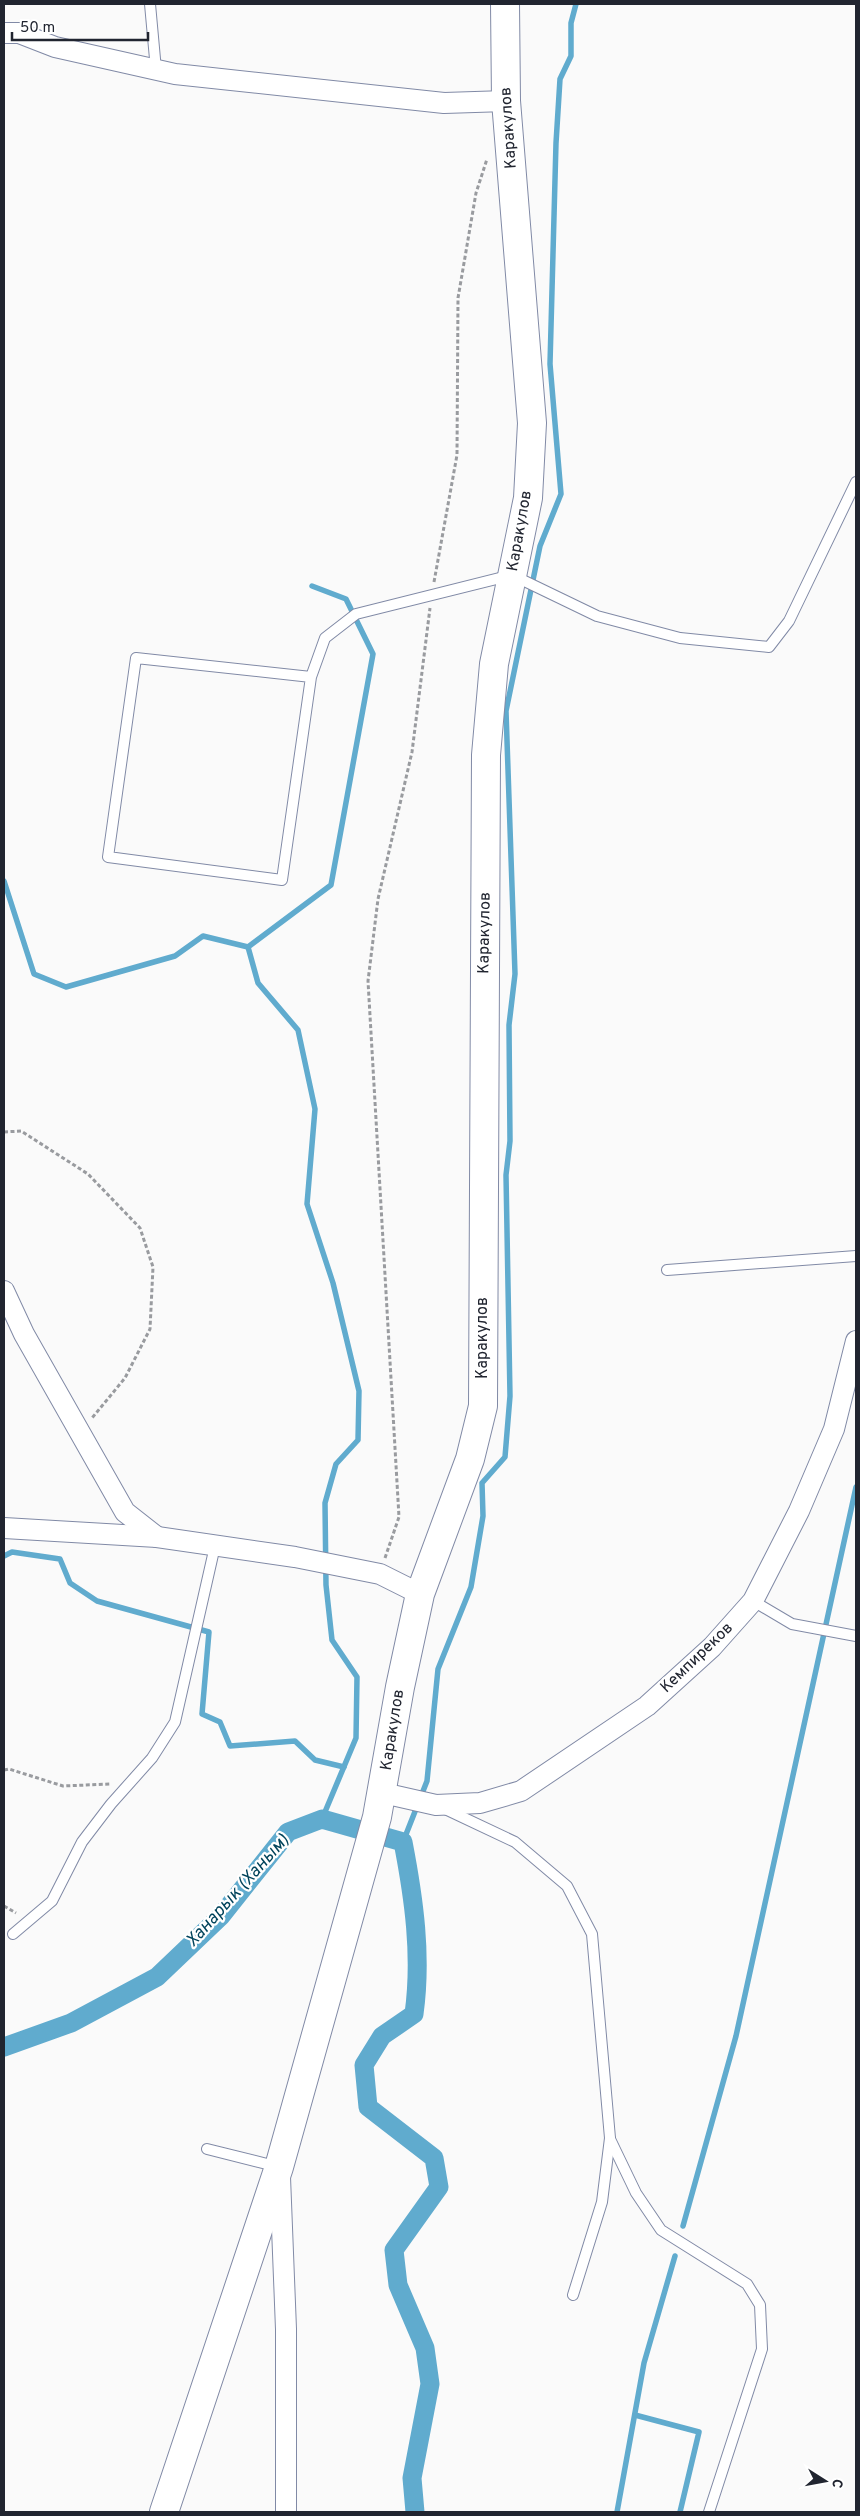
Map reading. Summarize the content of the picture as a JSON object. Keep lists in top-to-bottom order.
{
  "streets": {
    "main road": ["Каракулов"],
    "street": ["Кемпиреков"]
  },
  "crossings": [
    ["Каракулов", "Кемпиреков"]
  ],
  "water": ["Ханарык (Ханым)"],
  "scale_bar": "50 m",
  "north": "right"
}
